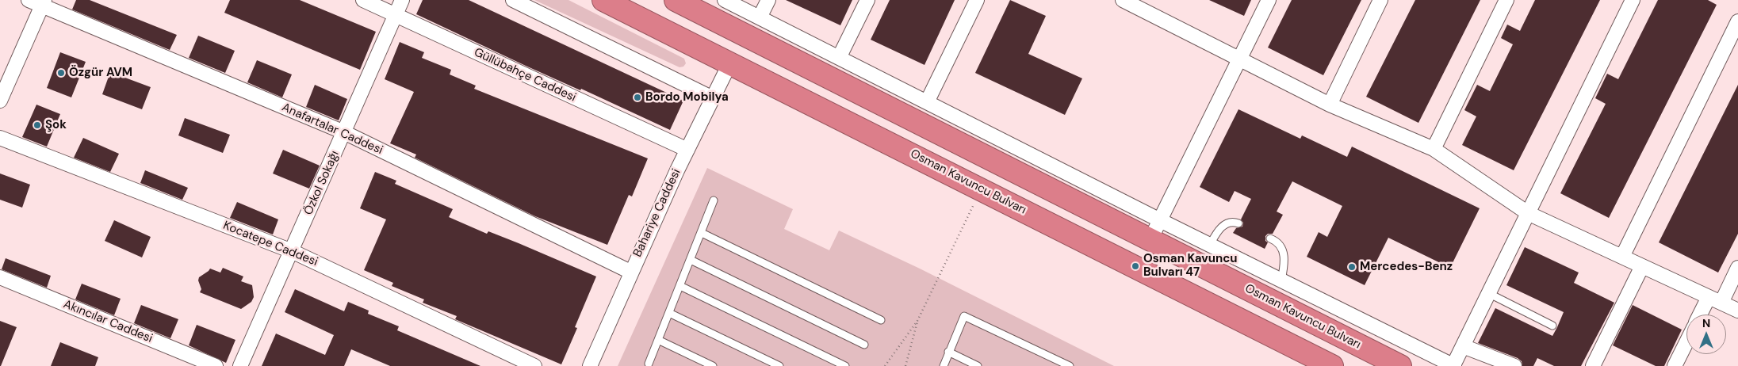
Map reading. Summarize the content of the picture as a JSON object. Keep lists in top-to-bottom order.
{
  "streets": {
    "highway": ["Osman Kavuncu Bulvarı"],
    "street": [
      "Güllübahçe Caddesi",
      "Anafartalar Caddesi",
      "Özkol Sokağı",
      "Bahariye Caddesi",
      "Kocatepe Caddesi",
      "Akıncılar Caddesi"
    ]
  },
  "crossings": [
    ["Güllübahçe Caddesi", "Özkol Sokağı"],
    ["Güllübahçe Caddesi", "Bahariye Caddesi"],
    ["Anafartalar Caddesi", "Özkol Sokağı"],
    ["Anafartalar Caddesi", "Bahariye Caddesi"],
    ["Osman Kavuncu Bulvarı", "Bahariye Caddesi"],
    ["Özkol Sokağı", "Kocatepe Caddesi"]
  ],
  "places": [
    "Özgür AVM",
    "Bordo Mobilya",
    "Şok",
    "Osman Kavuncu Bulvarı 47",
    "Mercedes-Benz"
  ],
  "north": "top"
}
